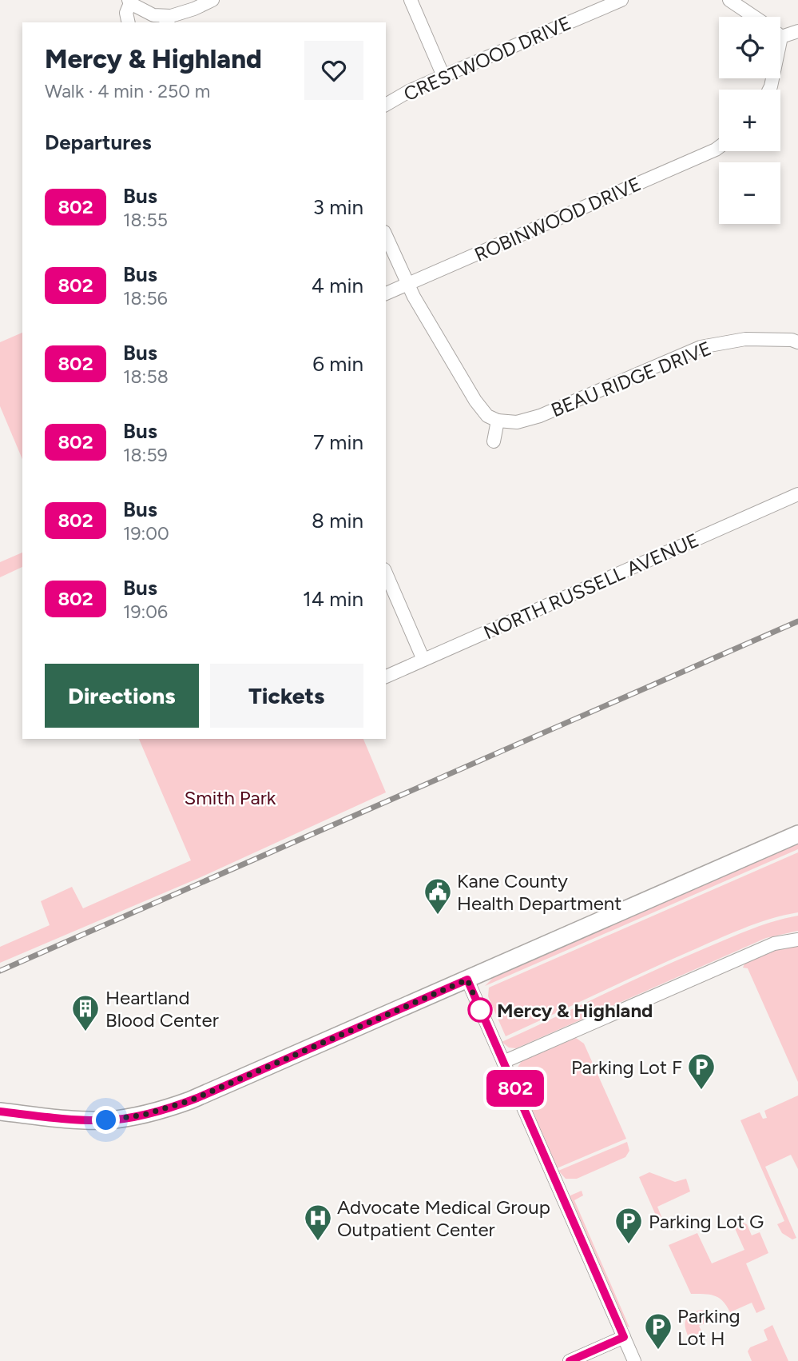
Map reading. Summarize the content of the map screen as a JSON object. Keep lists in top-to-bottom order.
{
  "streets": {
    "street": [
      "CRESTWOOD DRIVE",
      "ROBINWOOD DRIVE",
      "BEAU RIDGE DRIVE",
      "NORTH RUSSELL AVENUE"
    ]
  },
  "parks": ["Smith Park"],
  "places": {
    "public building": ["Kane County Health Department"],
    "other": ["Mercy & Highland"],
    "building": ["Heartland Blood Center"],
    "parking": ["Parking Lot F", "Parking Lot G", "Parking Lot H"],
    "hospital": ["Advocate Medical Group Outpatient Center"]
  },
  "lines": ["bus line 802"],
  "page": {
    "on_map": "802",
    "map_buttons": ["+", "−"],
    "heading": [
      ["Mercy & Highland", "Walk · 4 min · 250 m"],
      "Departures"
    ],
    "list": [
      {
        "mark": "802",
        "name": "Bus",
        "note": "18:55",
        "value": "3 min"
      },
      {
        "mark": "802",
        "name": "Bus",
        "note": "18:56",
        "value": "4 min"
      },
      {
        "mark": "802",
        "name": "Bus",
        "note": "18:58",
        "value": "6 min"
      },
      {
        "mark": "802",
        "name": "Bus",
        "note": "18:59",
        "value": "7 min"
      },
      {
        "mark": "802",
        "name": "Bus",
        "note": "19:00",
        "value": "8 min"
      },
      {
        "mark": "802",
        "name": "Bus",
        "note": "19:06",
        "value": "14 min"
      }
    ],
    "buttons": ["Directions", "Tickets"]
  }
}
